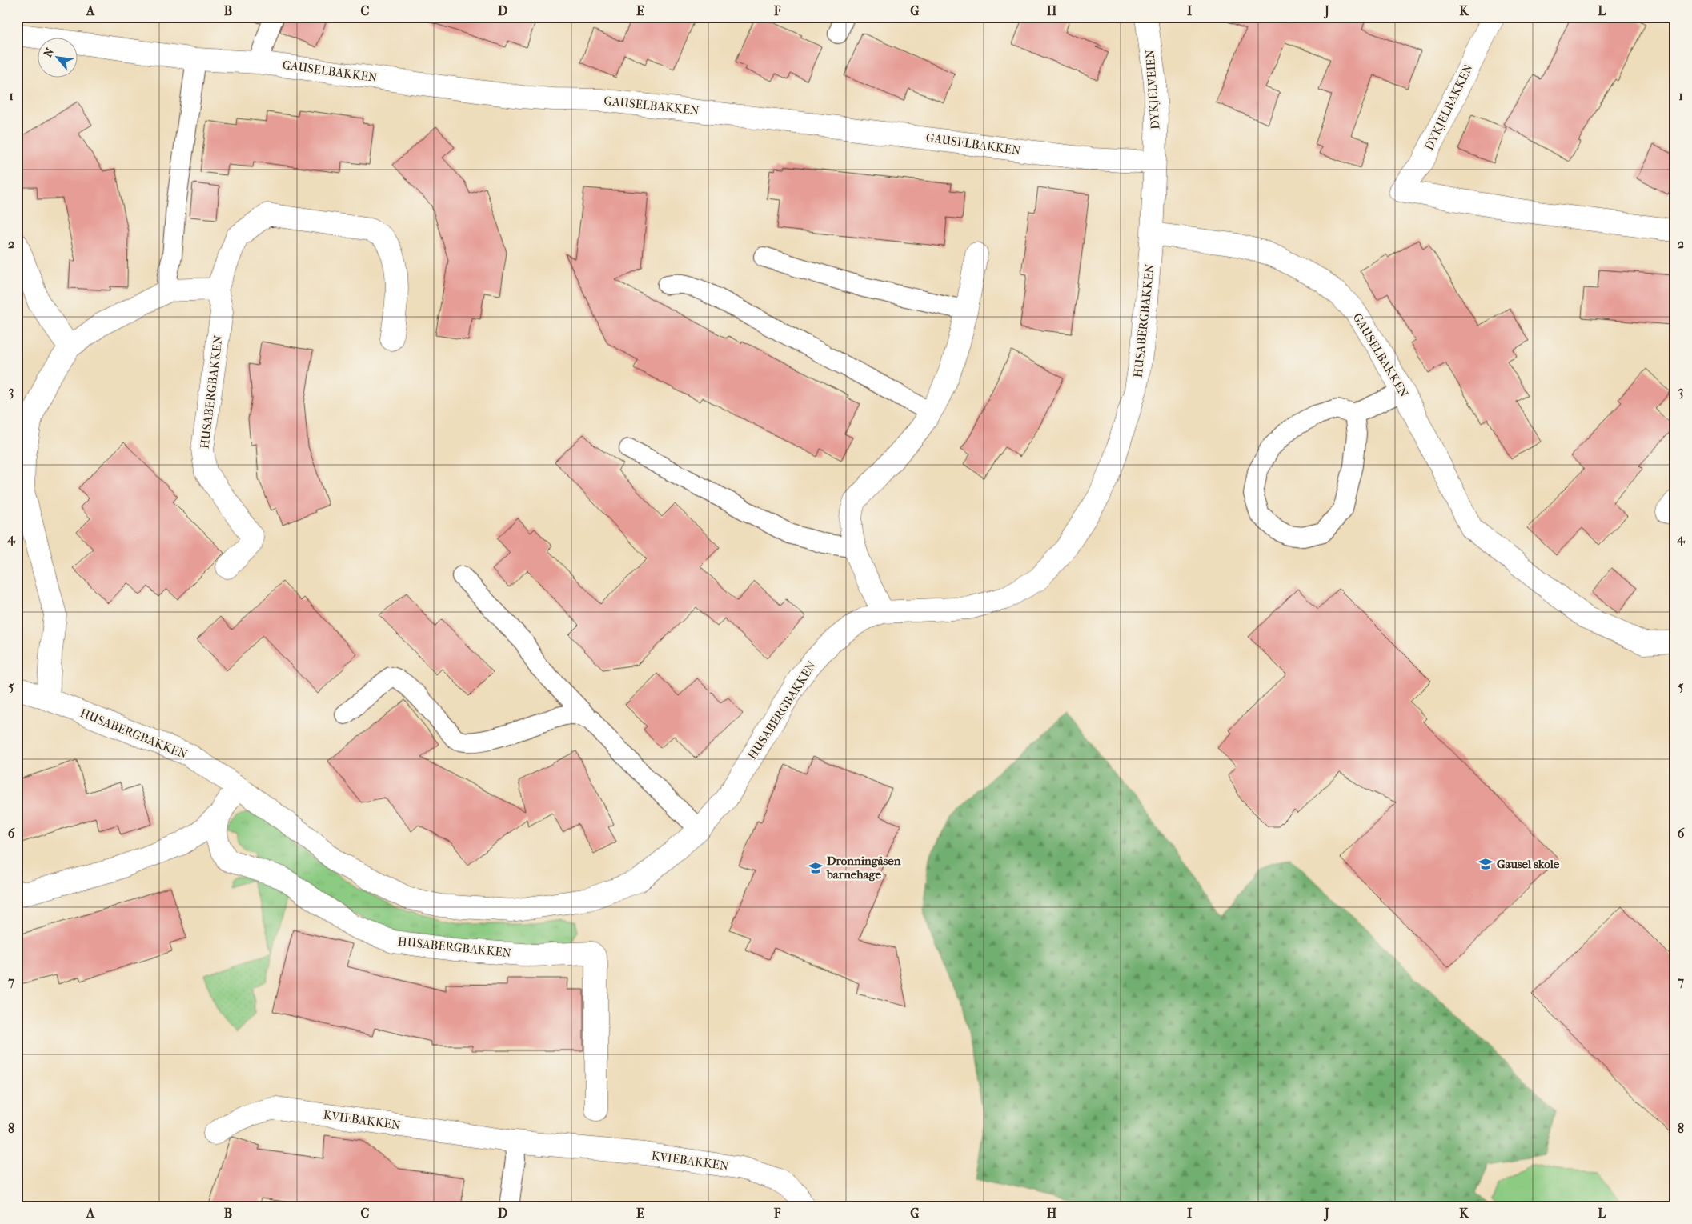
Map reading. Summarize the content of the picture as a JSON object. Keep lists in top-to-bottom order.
{
  "streets": {
    "street": [
      "GAUSELBAKKEN",
      "DYKJELVEIEN",
      "DYKJELBAKKEN",
      "HUSABERGBAKKEN",
      "KVIEBAKKEN"
    ]
  },
  "crossings": [
    ["GAUSELBAKKEN", "DYKJELVEIEN"],
    ["GAUSELBAKKEN", "HUSABERGBAKKEN"]
  ],
  "places": {
    "school or university": ["Gausel skole", "Dronningåsen barnehage"]
  },
  "north": "top left",
  "grid": {
    "columns": [
      "A",
      "B",
      "C",
      "D",
      "E",
      "F",
      "G",
      "H",
      "I",
      "J",
      "K",
      "L"
    ],
    "rows": [
      "1",
      "2",
      "3",
      "4",
      "5",
      "6",
      "7",
      "8"
    ]
  }
}
